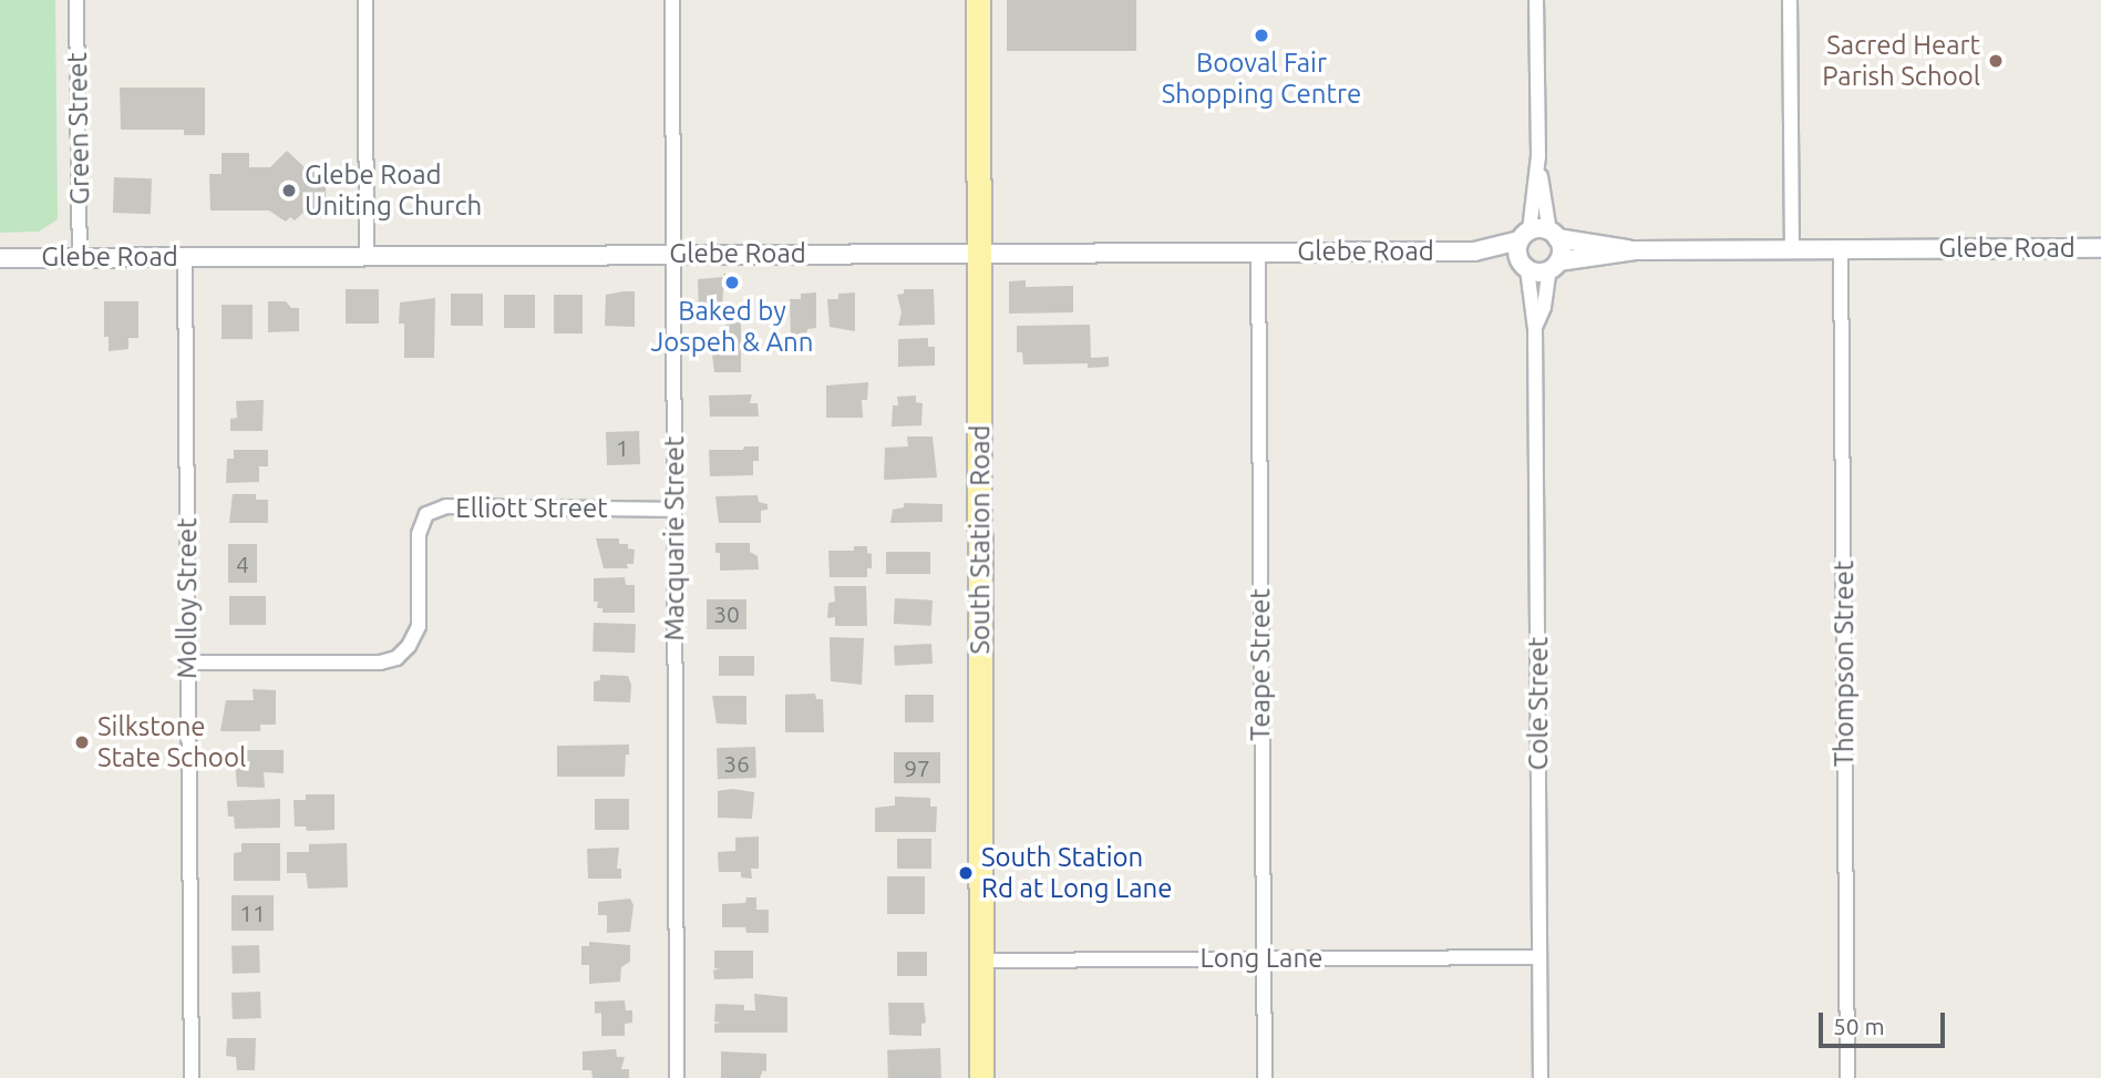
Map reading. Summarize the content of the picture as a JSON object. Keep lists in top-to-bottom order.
{
  "streets": {
    "main road": ["South Station Road"],
    "street": [
      "Green Street",
      "Glebe Road",
      "Elliott Street",
      "Macquarie Street",
      "Molloy Street",
      "Thompson Street",
      "Teape Street",
      "Cole Street",
      "Long Lane"
    ]
  },
  "crossings": [
    ["Green Street", "Glebe Road"],
    ["Glebe Road", "Macquarie Street"],
    ["Glebe Road", "South Station Road"],
    ["Glebe Road", "Molloy Street"],
    ["Glebe Road", "Thompson Street"],
    ["Glebe Road", "Teape Street"],
    ["Glebe Road", "Cole Street"],
    ["Elliott Street", "Macquarie Street"],
    ["Elliott Street", "Molloy Street"],
    ["South Station Road", "Long Lane"],
    ["Teape Street", "Long Lane"],
    ["Cole Street", "Long Lane"]
  ],
  "places": [
    "Booval Fair Shopping Centre",
    "Sacred Heart Parish School",
    "Glebe Road Uniting Church",
    "Baked by Jospeh & Ann",
    "Silkstone State School",
    "South Station Rd at Long Lane"
  ],
  "house_numbers": [
    "1",
    "4",
    "30",
    "36",
    "97",
    "11"
  ],
  "scale_bar": "50 m"
}
